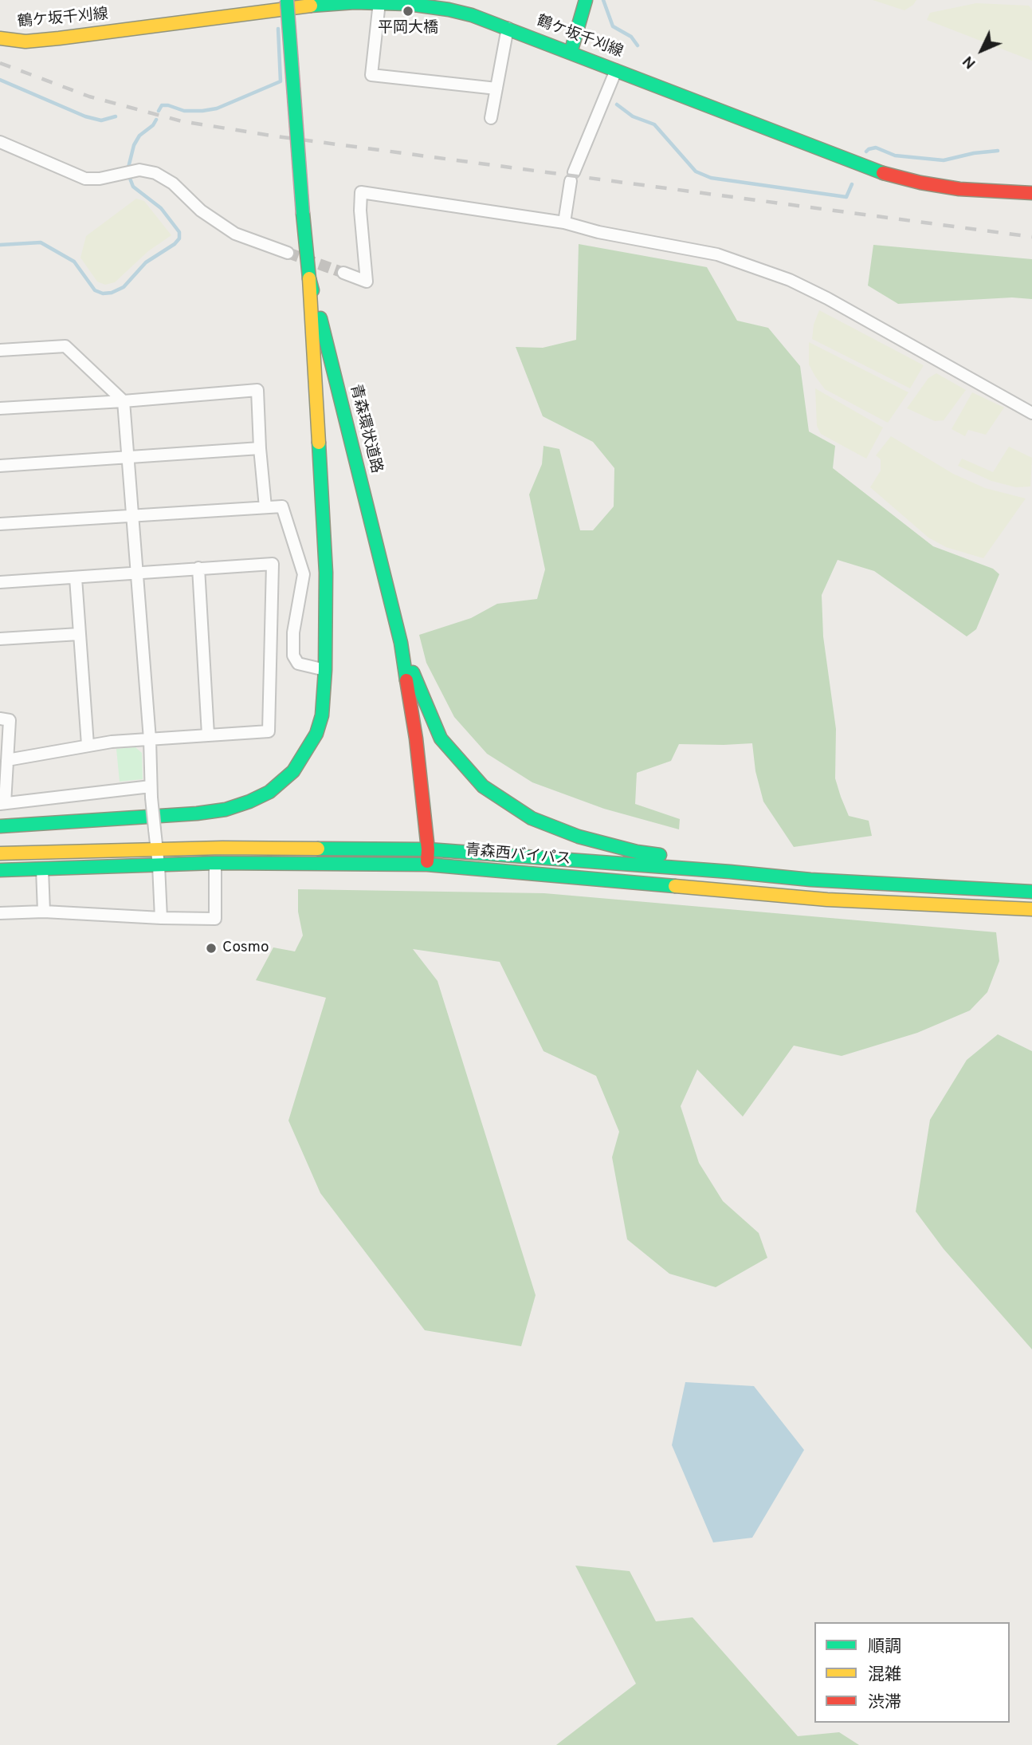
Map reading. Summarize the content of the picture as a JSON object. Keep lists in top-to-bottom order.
{
  "streets": {
    "main road": ["鶴ケ坂千刈線", "青森環状道路", "青森西バイパス"]
  },
  "crossings": [
    ["青森環状道路", "青森西バイパス"]
  ],
  "places": ["平岡大橋", "Cosmo"],
  "legend": ["順調", "混雑", "渋滞"],
  "north": "bottom left"
}
